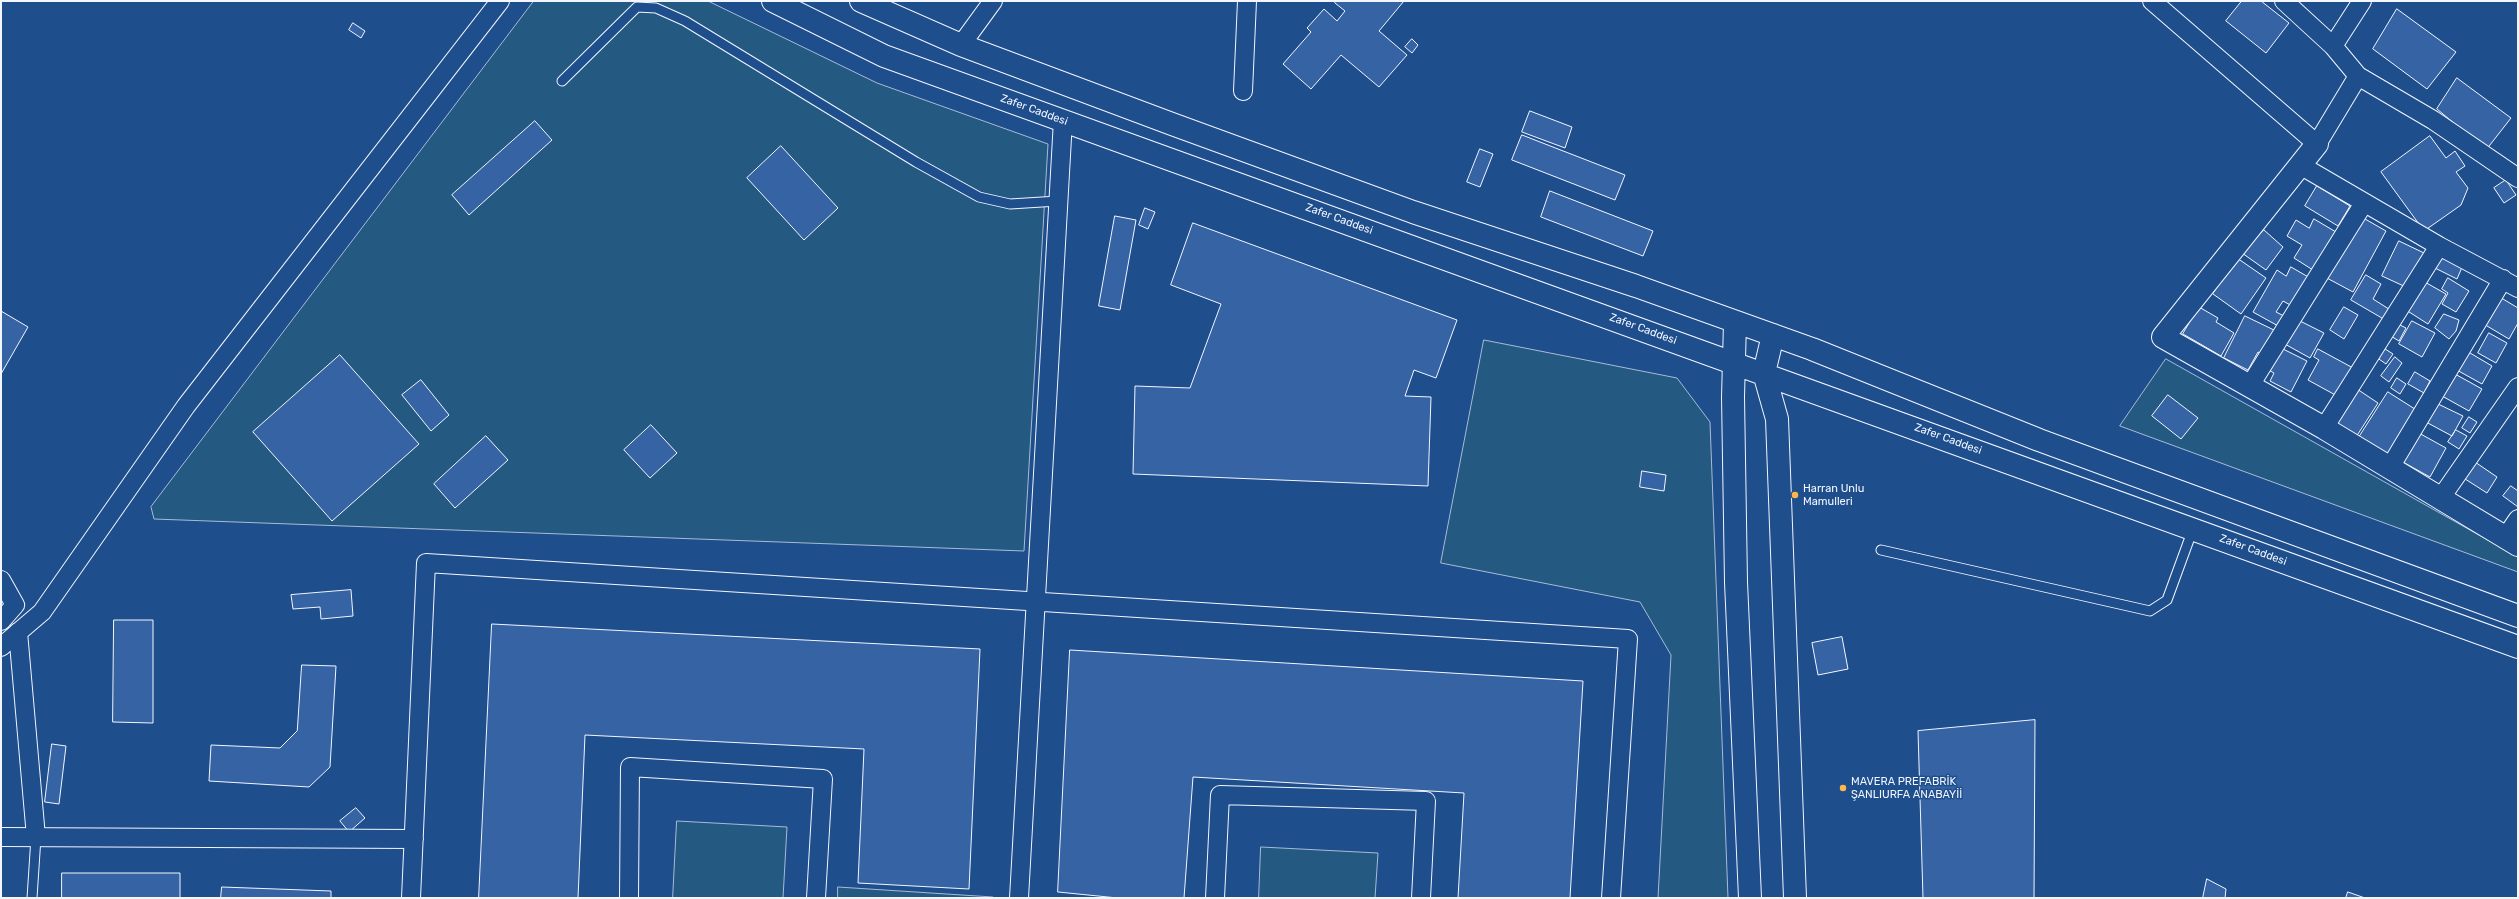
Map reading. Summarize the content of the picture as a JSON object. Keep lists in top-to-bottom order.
{
  "streets": {
    "main road": ["Zafer Caddesi"]
  },
  "places": ["Harran Unlu Mamulleri", "MAVERA PREFABRİK ŞANLIURFA ANABAYİİ"]
}
